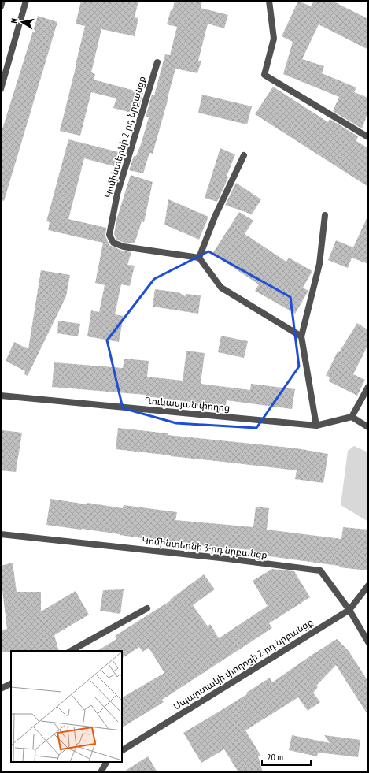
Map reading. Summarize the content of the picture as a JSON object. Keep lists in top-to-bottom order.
{
  "streets": {
    "street": [
      "Կոմինտերնի 2-րդ նրբանցք",
      "Ղուկասյան փողոց",
      "Կոմինտերնի 3-րդ նրբանցք",
      "Սպարտակի փողոցի 2-րդ նրբանցք"
    ]
  },
  "crossings": [
    ["Կոմինտերնի 3-րդ նրբանցք", "Սպարտակի փողոցի 2-րդ նրբանցք"]
  ],
  "scale_bar": "20 m",
  "north": "left"
}
